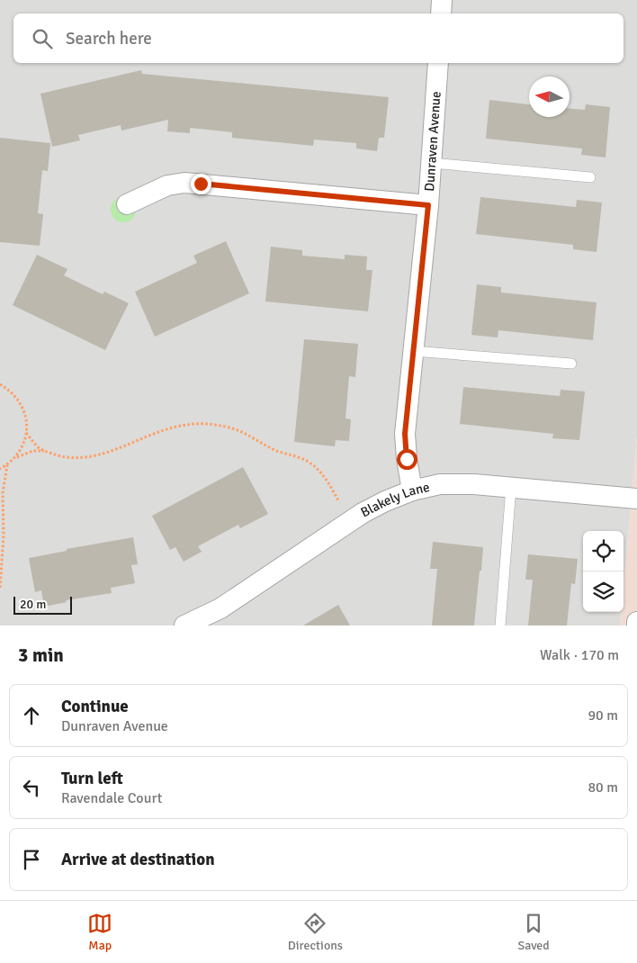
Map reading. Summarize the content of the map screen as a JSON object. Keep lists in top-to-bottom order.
{
  "streets": {
    "street": ["Dunraven Avenue", "Blakely Lane"]
  },
  "crossings": [
    ["Dunraven Avenue", "Blakely Lane"]
  ],
  "scale_bar": "20 m",
  "north": "left",
  "page": {
    "search": "Search here",
    "scale": "20 m",
    "heading": ["3 min", "Walk · 170 m"],
    "list": [
      ["Continue", "Dunraven Avenue", "90 m"],
      ["Turn left", "Ravendale Court", "80 m"],
      "Arrive at destination"
    ],
    "nav": ["Map", "Directions", "Saved"]
  }
}
